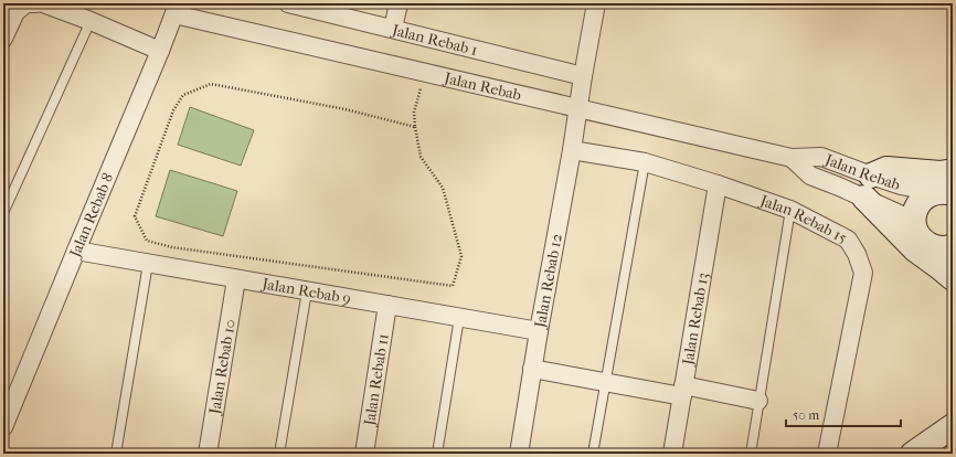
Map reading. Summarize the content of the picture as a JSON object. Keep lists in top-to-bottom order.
{
  "streets": {
    "street": [
      "Jalan Rebab 1",
      "Jalan Rebab",
      "Jalan Rebab 8",
      "Jalan Rebab 15",
      "Jalan Rebab 12",
      "Jalan Rebab 9",
      "Jalan Rebab 13",
      "Jalan Rebab 10",
      "Jalan Rebab 11"
    ]
  },
  "crossings": [
    ["Jalan Rebab 1", "Jalan Rebab 12"],
    ["Jalan Rebab", "Jalan Rebab 8"],
    ["Jalan Rebab", "Jalan Rebab 12"],
    ["Jalan Rebab 8", "Jalan Rebab 9"],
    ["Jalan Rebab 15", "Jalan Rebab 12"],
    ["Jalan Rebab 15", "Jalan Rebab 13"],
    ["Jalan Rebab 12", "Jalan Rebab 9"],
    ["Jalan Rebab 9", "Jalan Rebab 10"],
    ["Jalan Rebab 9", "Jalan Rebab 11"]
  ],
  "scale_bar": "50 m"
}
